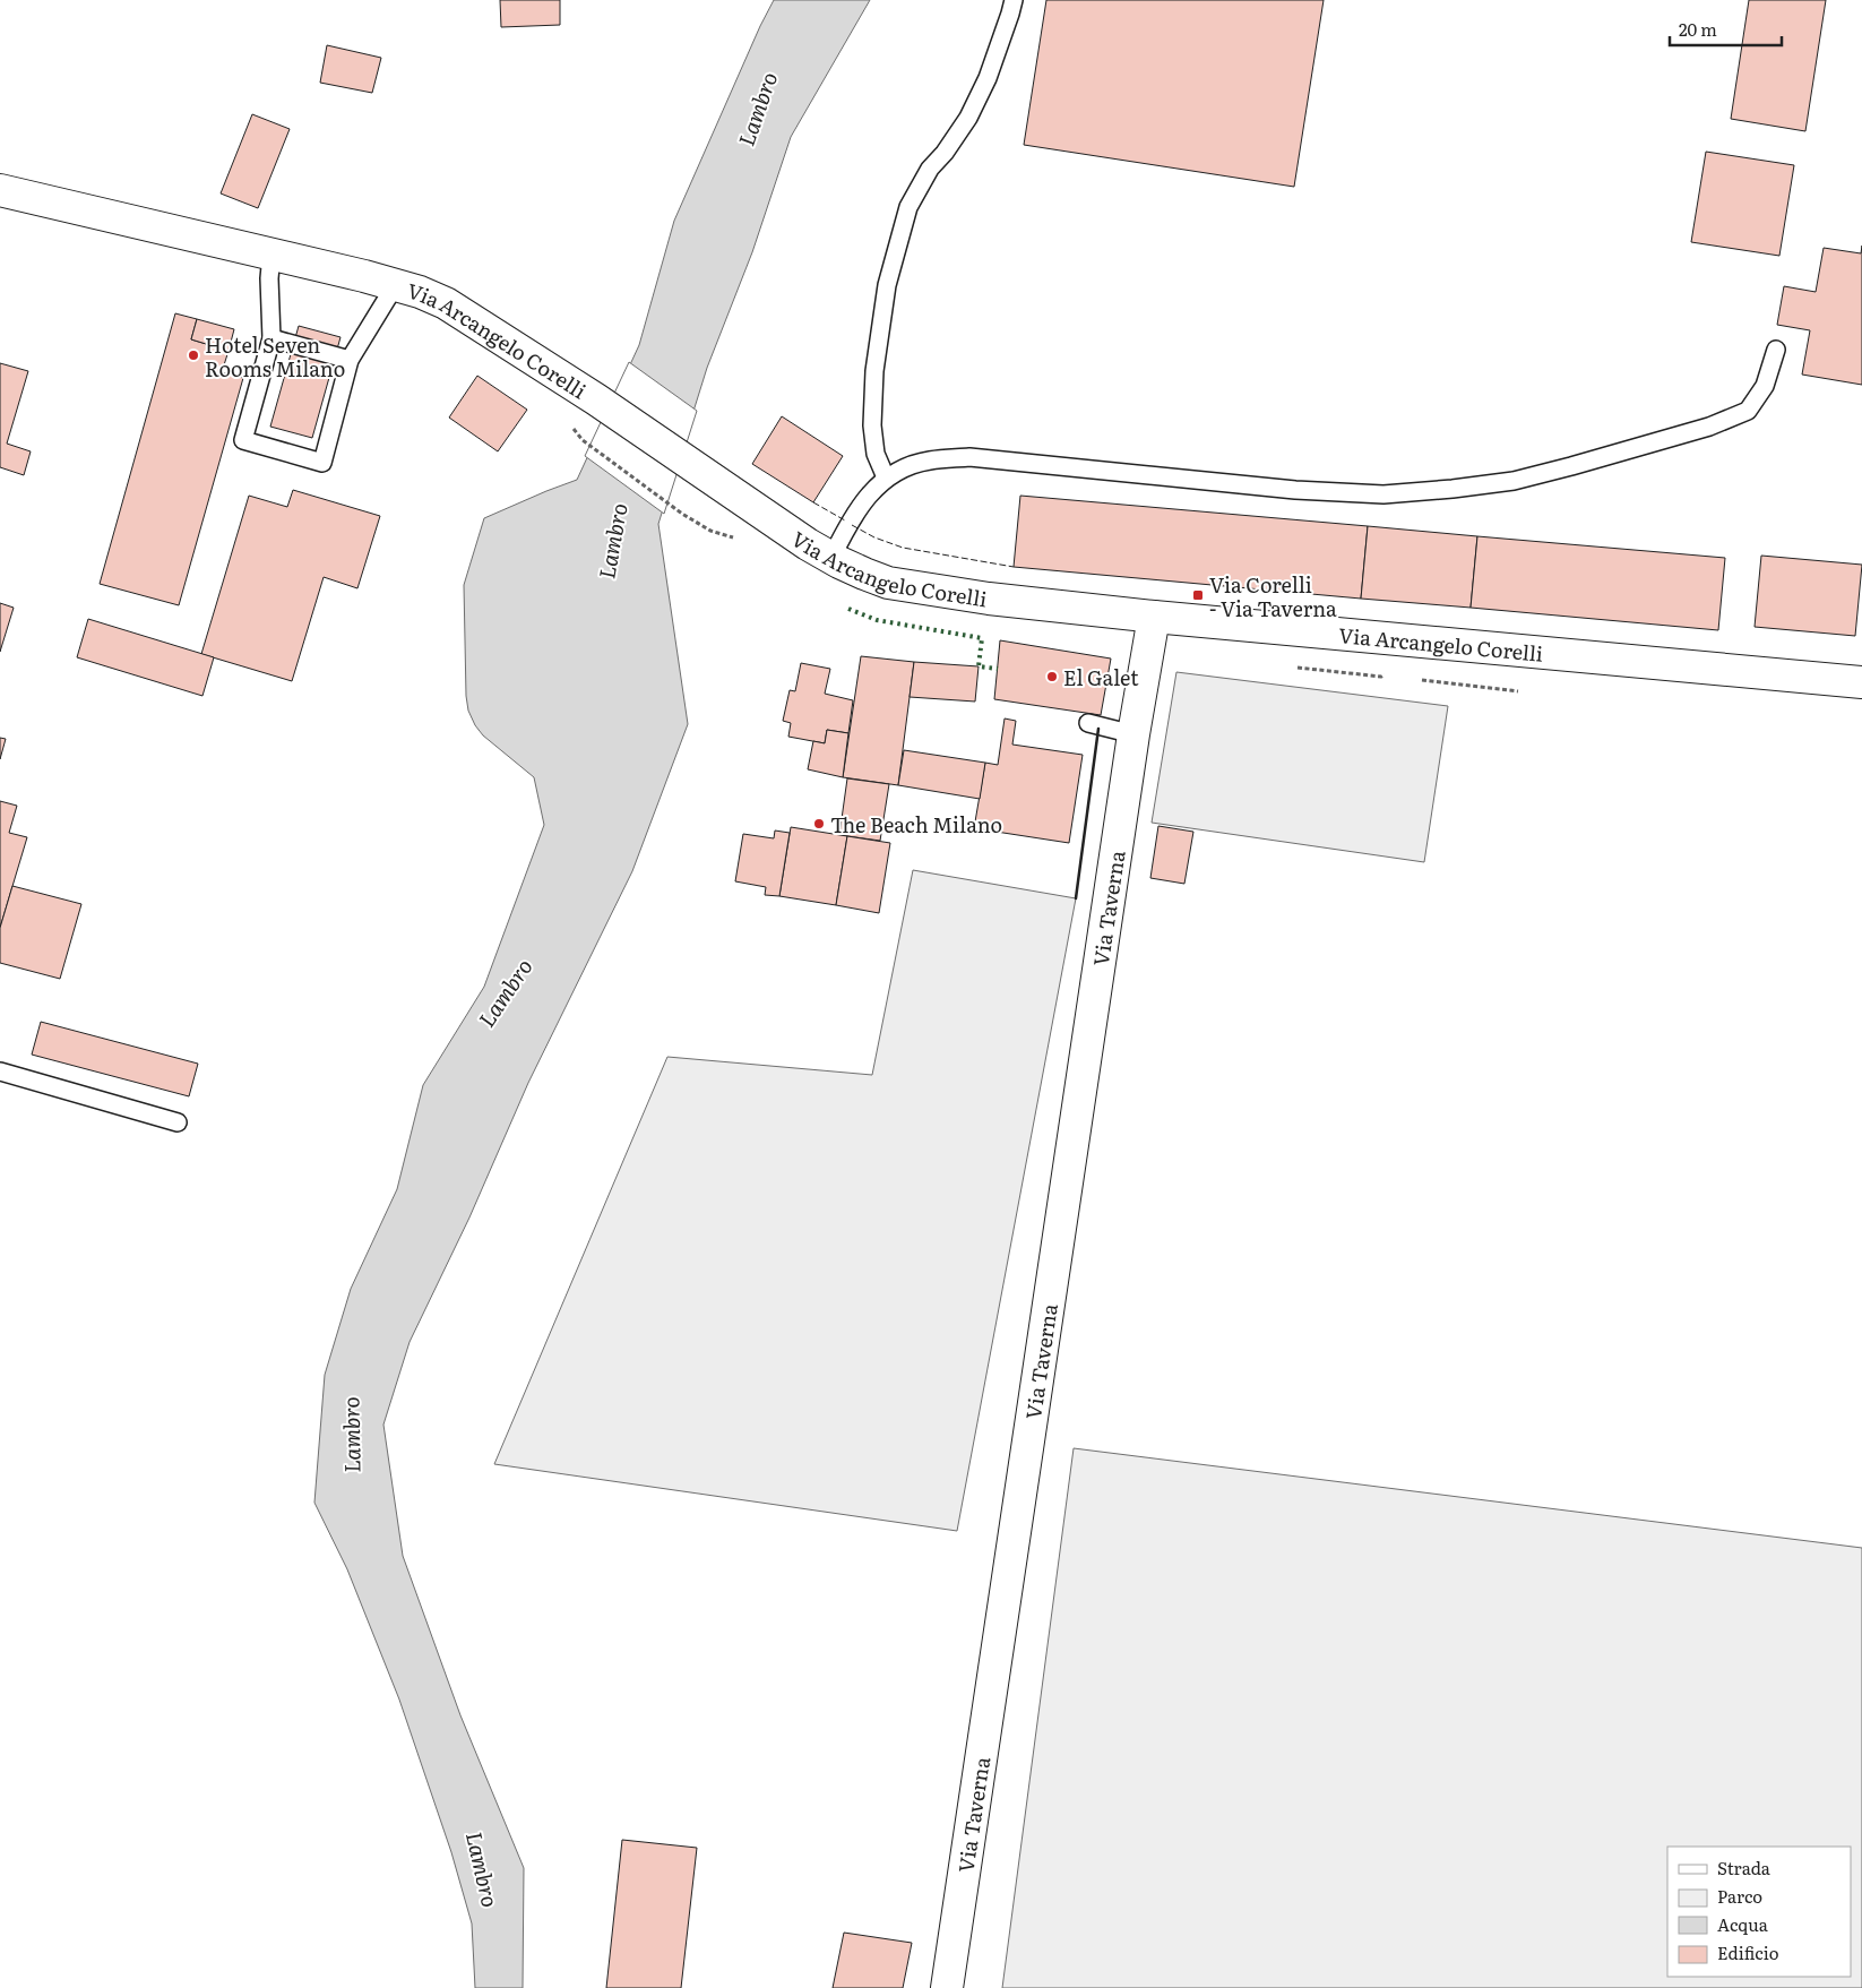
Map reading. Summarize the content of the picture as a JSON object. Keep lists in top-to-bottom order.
{
  "streets": {
    "street": ["Via Arcangelo Corelli", "Via Taverna"]
  },
  "crossings": [
    ["Via Arcangelo Corelli", "Via Taverna"]
  ],
  "water": ["Lambro"],
  "places": {
    "other": ["Hotel Seven Rooms Milano", "El Galet", "The Beach Milano"],
    "transit": ["Via Corelli - Via Taverna"]
  },
  "legend": [
    "Strada",
    "Parco",
    "Acqua",
    "Edificio"
  ],
  "scale_bar": "20 m"
}
